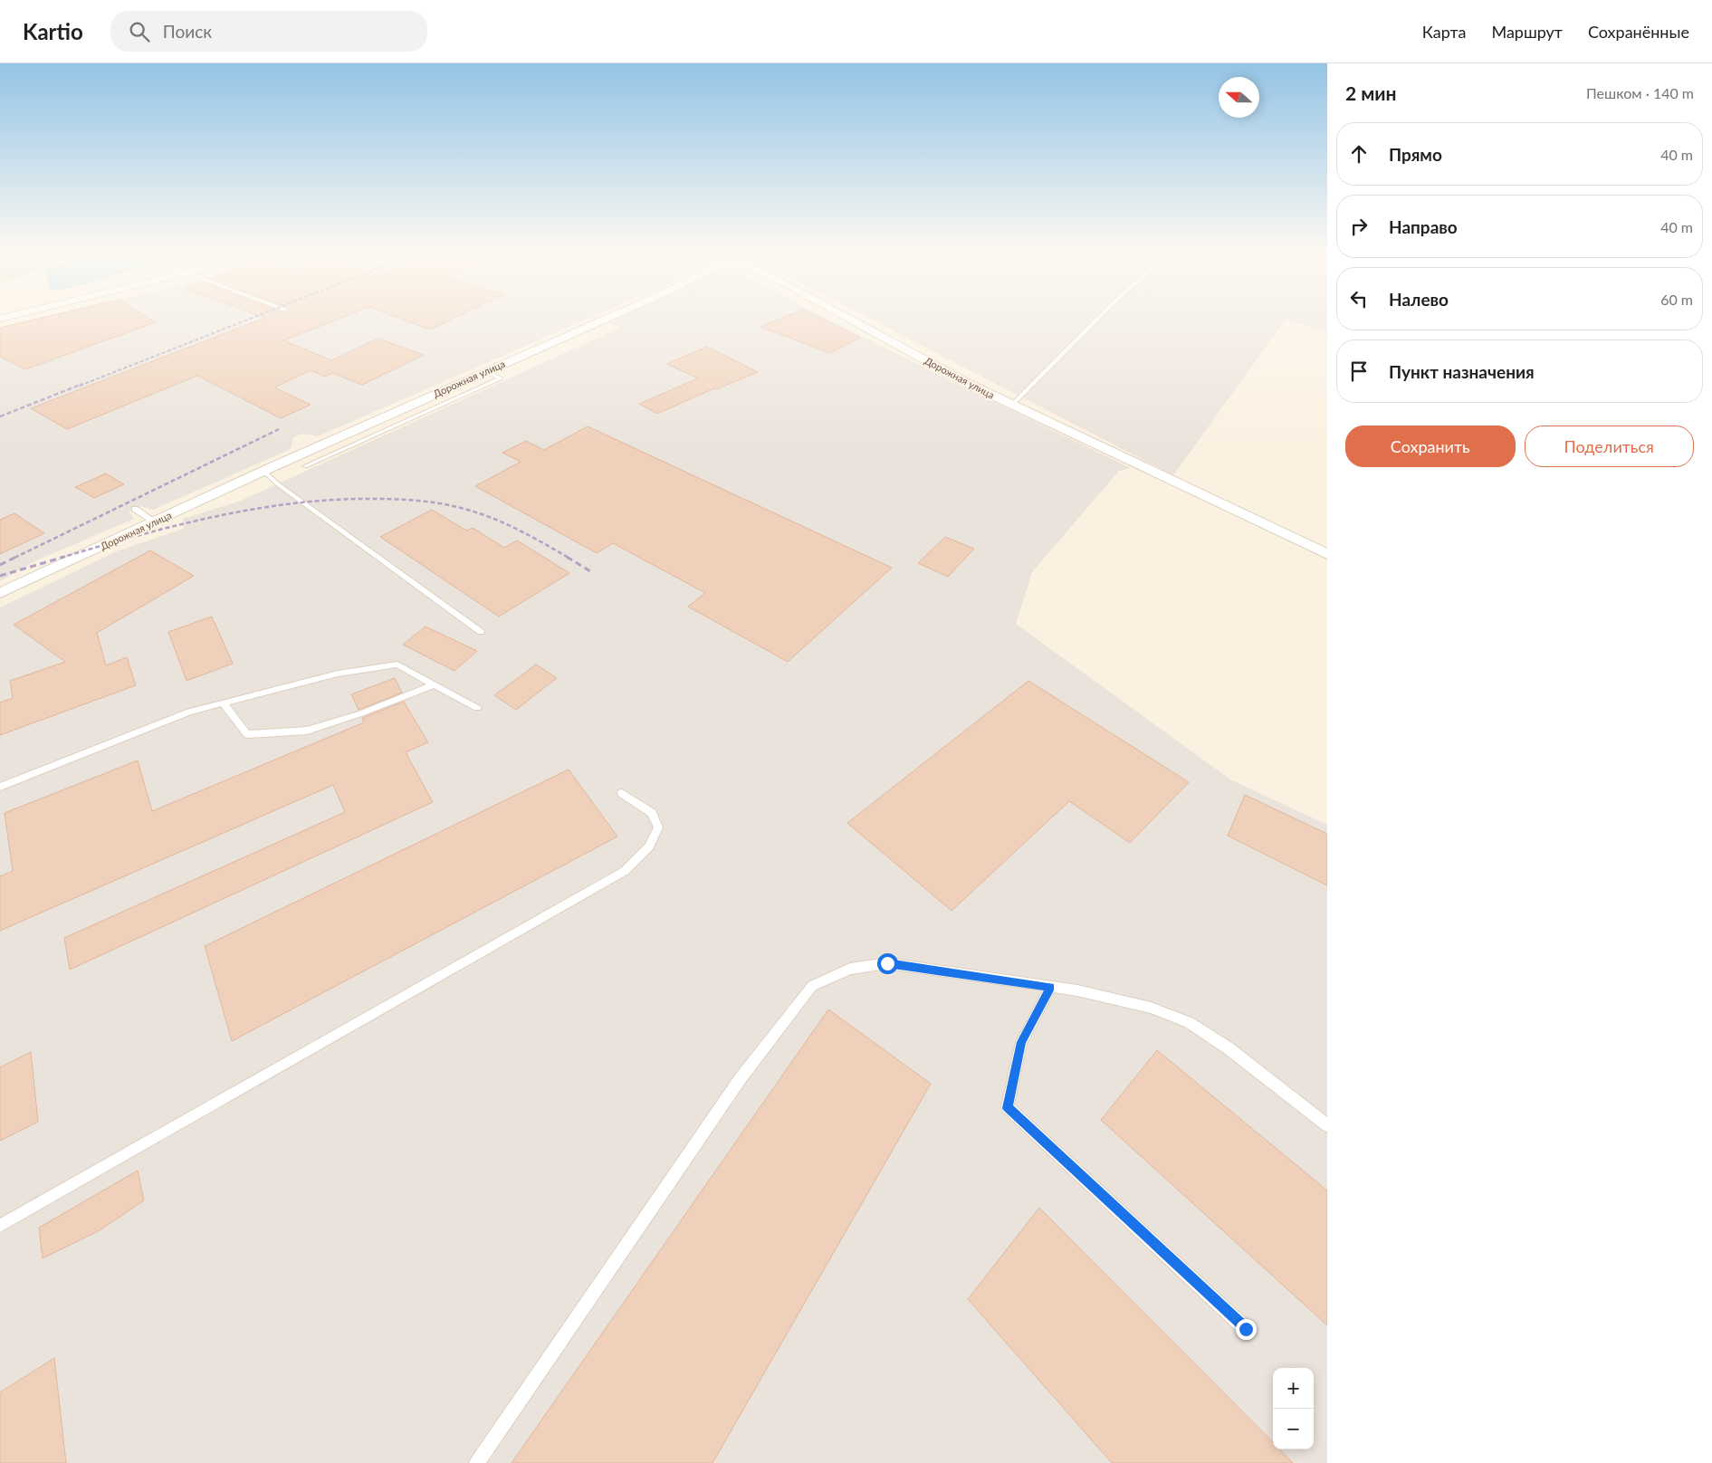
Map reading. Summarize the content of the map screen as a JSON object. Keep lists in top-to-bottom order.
{
  "streets": {
    "street": ["Дорожная улица"]
  },
  "north": "left",
  "page": {
    "header": "Kartio",
    "search": "Поиск",
    "nav": ["Карта", "Маршрут", "Сохранённые"],
    "heading": ["2 мин", "Пешком · 140 m"],
    "list": [
      ["Прямо", "40 m"],
      ["Направо", "40 m"],
      ["Налево", "60 m"],
      "Пункт назначения"
    ],
    "buttons": ["Сохранить", "Поделиться"],
    "map_buttons": ["+", "−"]
  }
}
